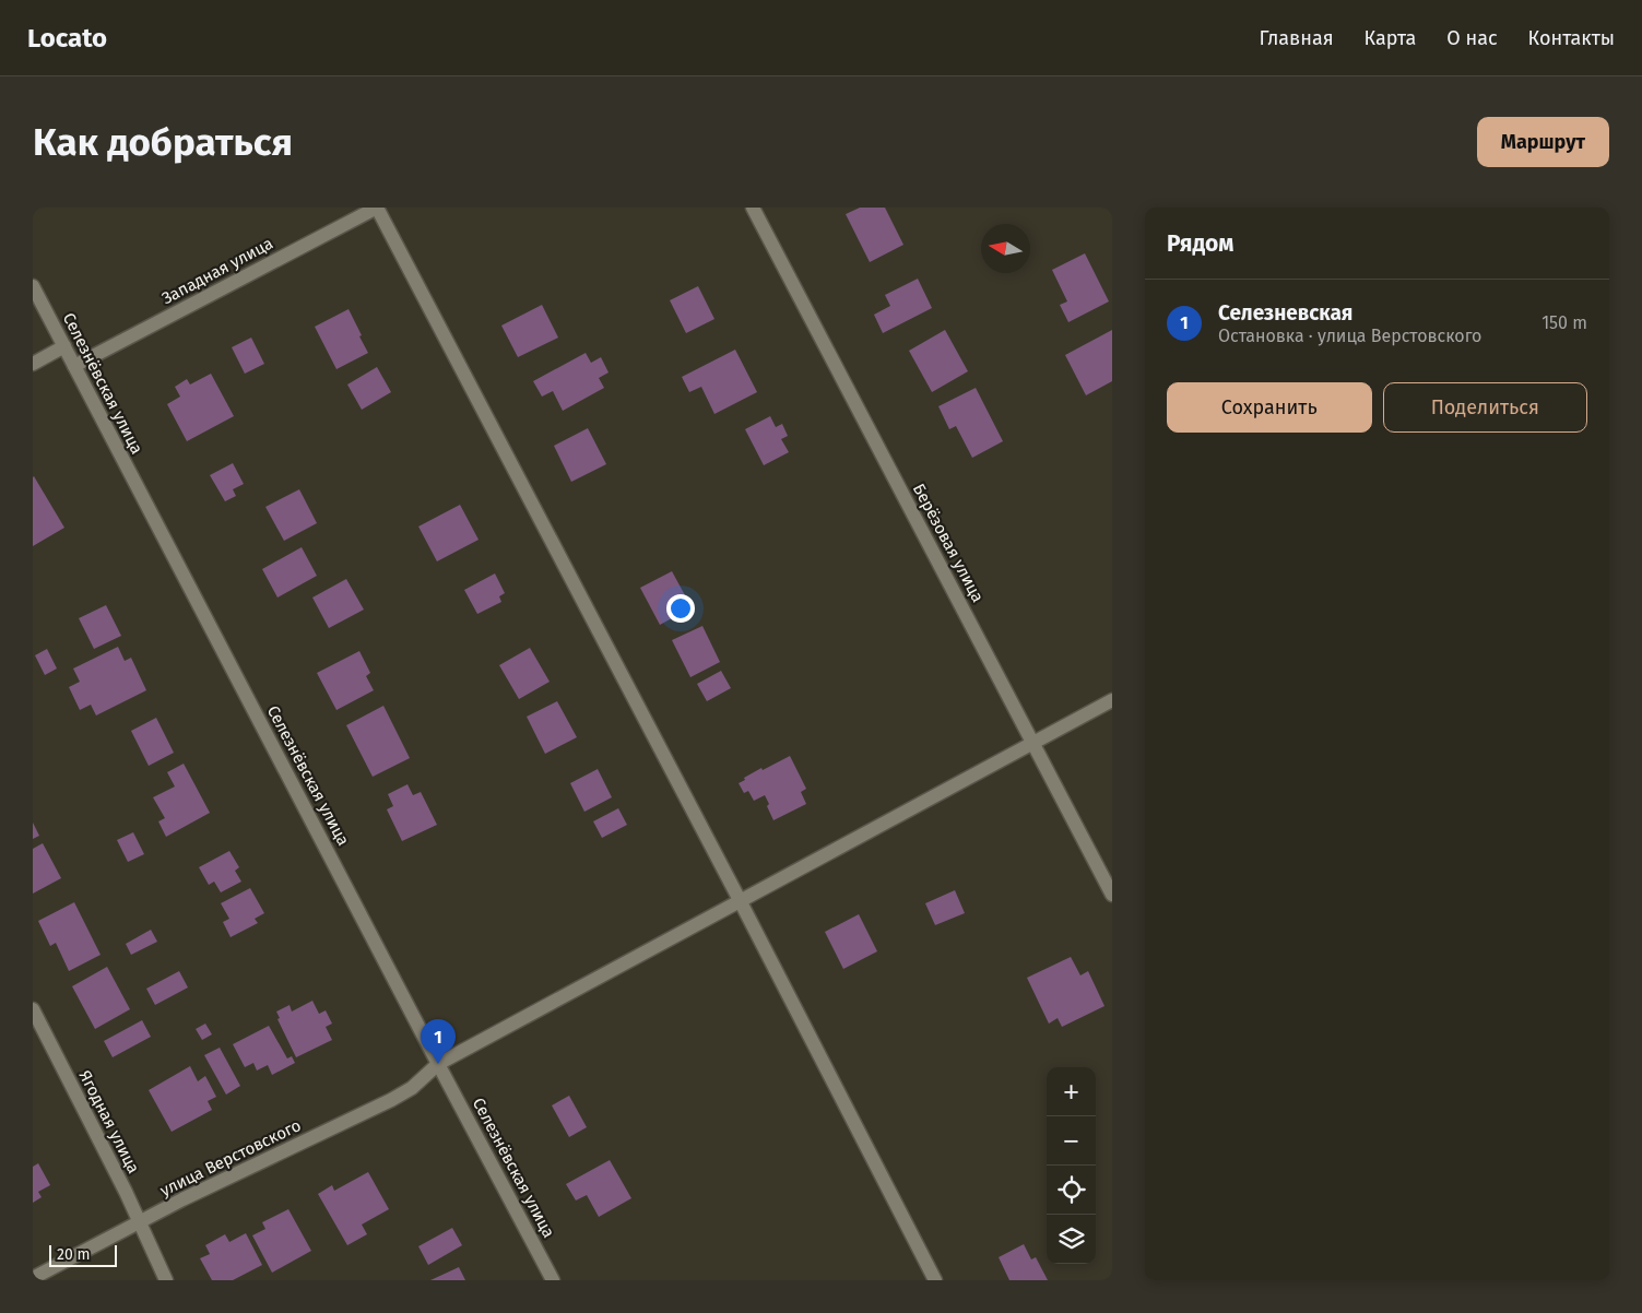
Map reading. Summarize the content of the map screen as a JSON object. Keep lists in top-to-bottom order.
{
  "streets": {
    "street": [
      "Западная улица",
      "Селезнёвская улица",
      "Берёзовая улица",
      "Ягодная улица",
      "улица Верстовского"
    ]
  },
  "crossings": [
    ["Западная улица", "Селезнёвская улица"],
    ["Селезнёвская улица", "улица Верстовского"],
    ["Берёзовая улица", "улица Верстовского"],
    ["Ягодная улица", "улица Верстовского"]
  ],
  "scale_bar": "20 m",
  "north": "left",
  "page": {
    "header": "Locato",
    "nav": [
      "Главная",
      "Карта",
      "О нас",
      "Контакты"
    ],
    "buttons": [
      "Маршрут",
      ["Сохранить", "Поделиться"]
    ],
    "title": "Как добраться",
    "heading": "Рядом",
    "list": [
      {
        "mark": "1",
        "name": "Селезневская",
        "note": "Остановка · улица Верстовского",
        "value": "150 m"
      }
    ],
    "pins": "1",
    "map_buttons": ["+", "−"],
    "scale": "20 m"
  }
}
